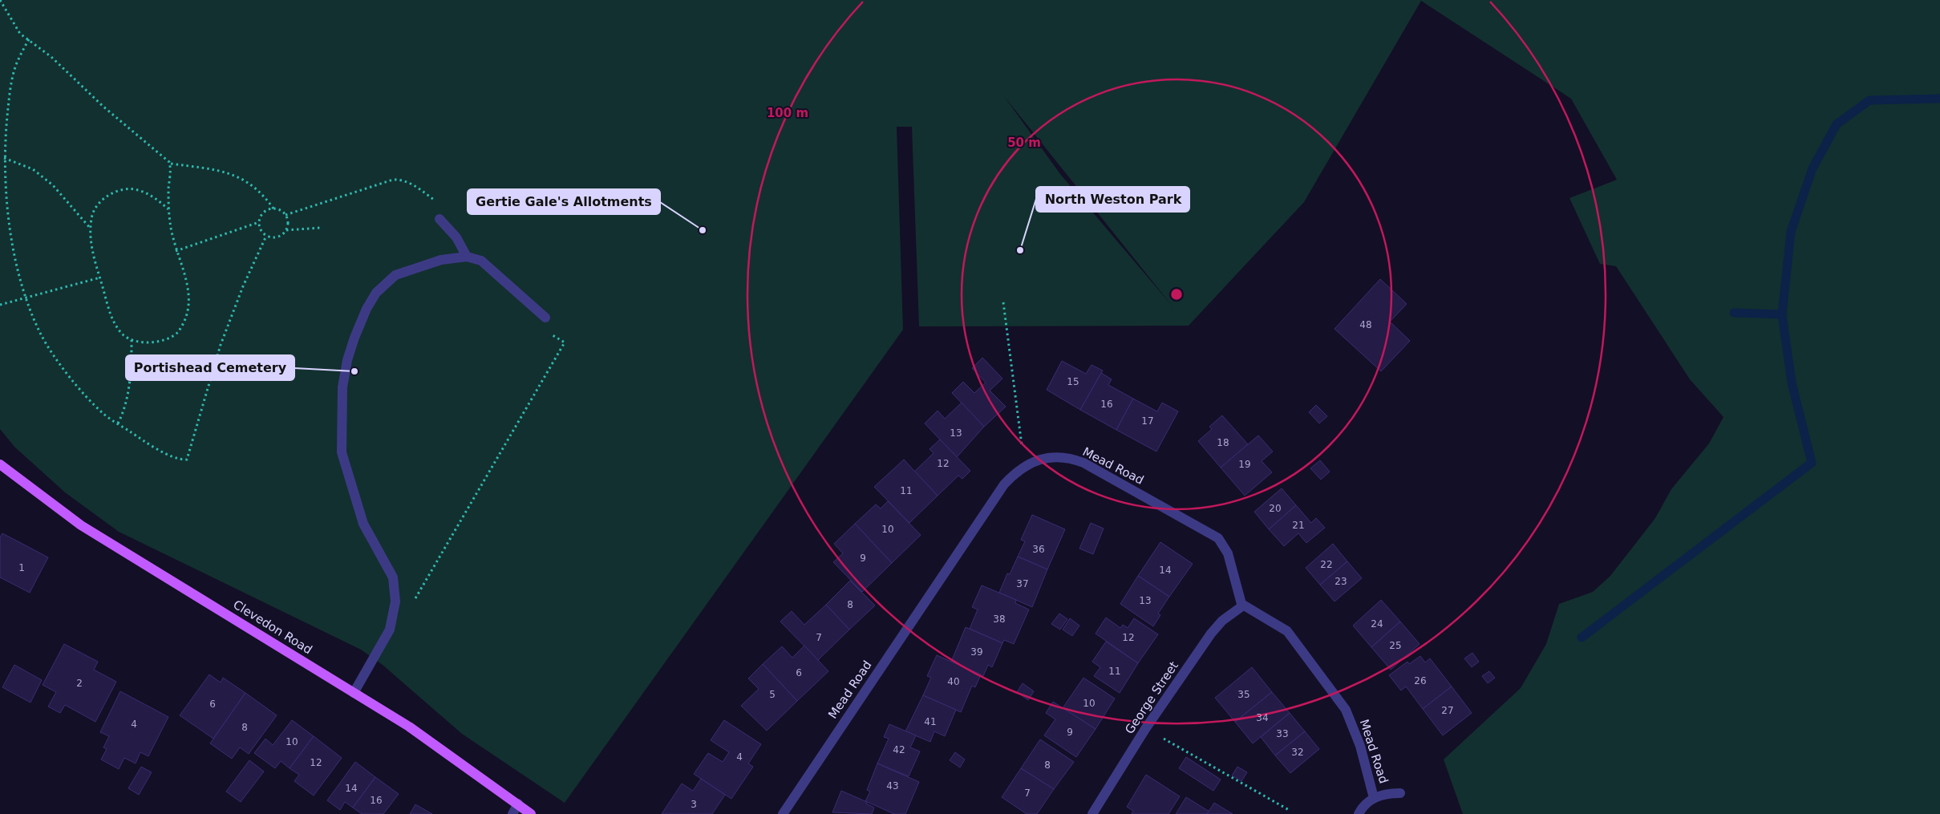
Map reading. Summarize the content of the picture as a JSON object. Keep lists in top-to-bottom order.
{
  "streets": {
    "main road": ["Clevedon Road"],
    "street": ["Mead Road", "George Street"]
  },
  "crossings": [
    ["Mead Road", "George Street"]
  ],
  "places": ["Gertie Gale's Allotments", "North Weston Park", "Portishead Cemetery"],
  "house_numbers": [
    "48",
    "15",
    "16",
    "17",
    "13",
    "18",
    "12",
    "19",
    "11",
    "20",
    "21",
    "10",
    "36",
    "9",
    "22",
    "1",
    "14",
    "23",
    "37",
    "13",
    "8",
    "38",
    "24",
    "7",
    "12",
    "25",
    "39",
    "11",
    "6",
    "26",
    "40",
    "2",
    "5",
    "35",
    "10",
    "6",
    "27",
    "34",
    "41",
    "4",
    "8",
    "9",
    "33",
    "10",
    "42",
    "32",
    "4",
    "12",
    "8",
    "43",
    "14",
    "7",
    "16",
    "3"
  ],
  "rings": ["100 m", "50 m"]
}
